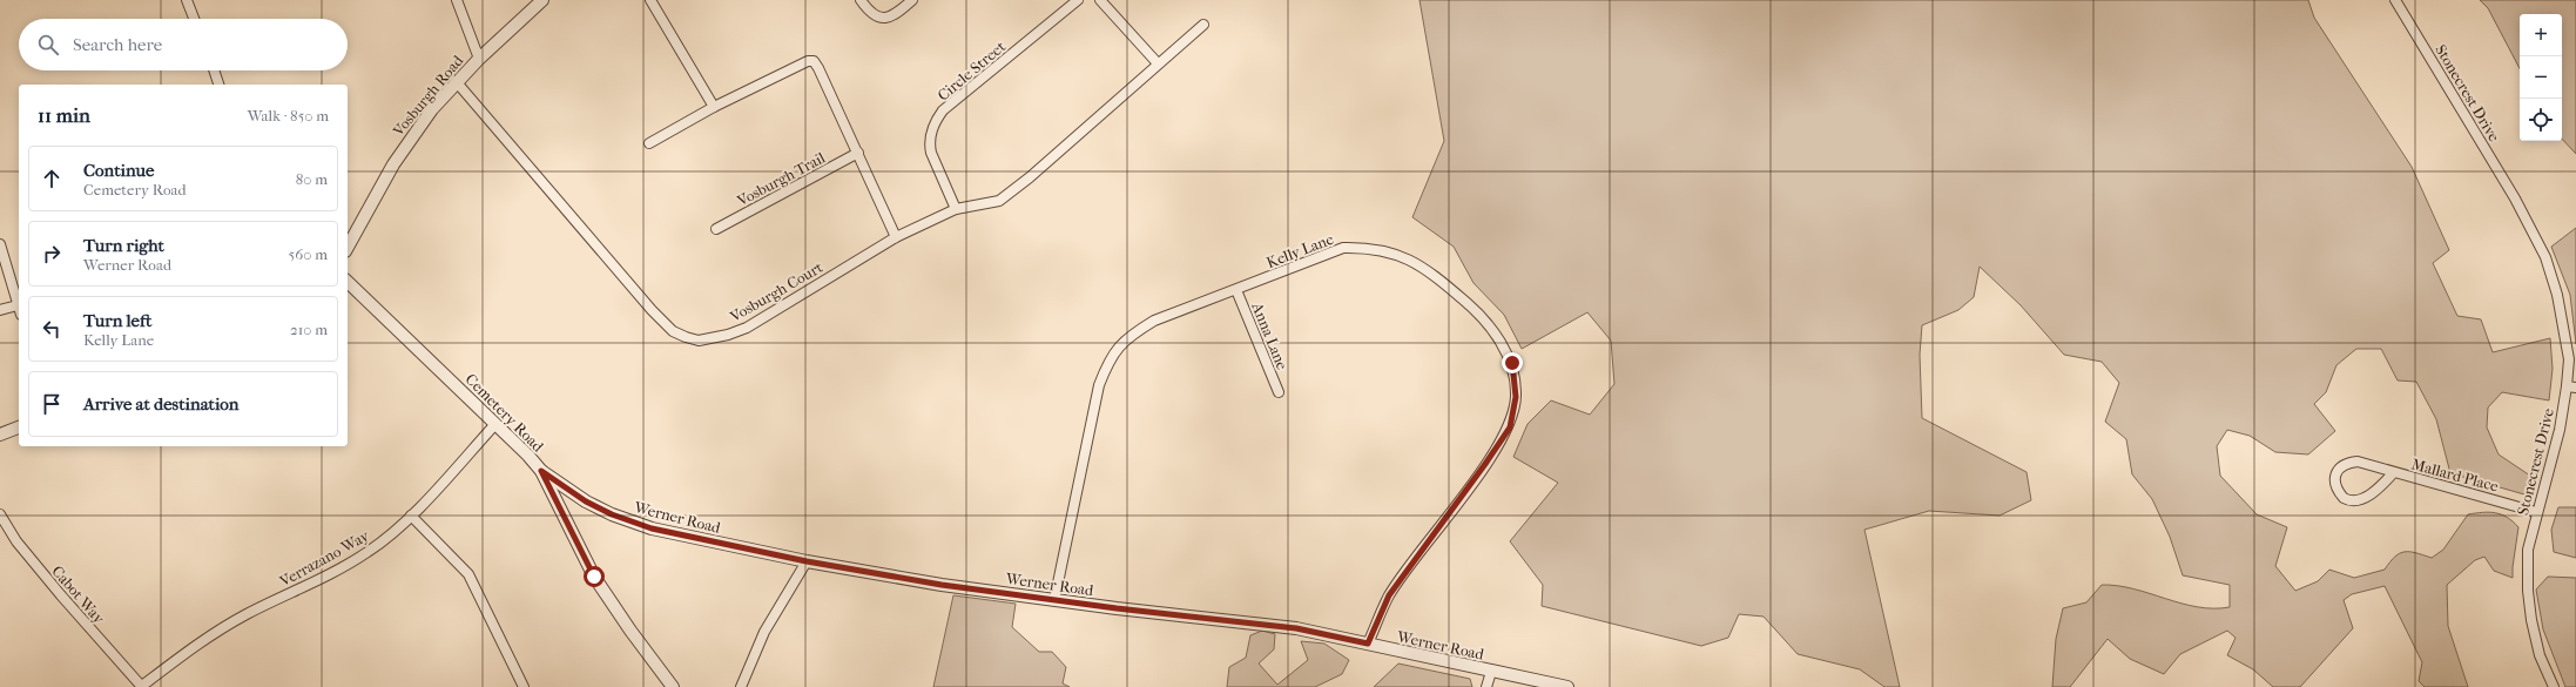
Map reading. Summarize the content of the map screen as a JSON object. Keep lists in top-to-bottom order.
{
  "streets": {
    "street": [
      "Circle Street",
      "Stonecrest Drive",
      "Vosburgh Road",
      "Vosburgh Trail",
      "Kelly Lane",
      "Vosburgh Court",
      "Anna Lane",
      "Cemetery Road",
      "Mallard Place",
      "Werner Road",
      "Verrazano Way",
      "Cabot Way"
    ]
  },
  "crossings": [
    ["Circle Street", "Vosburgh Court"],
    ["Stonecrest Drive", "Mallard Place"],
    ["Vosburgh Road", "Vosburgh Court"],
    ["Kelly Lane", "Anna Lane"],
    ["Kelly Lane", "Werner Road"],
    ["Cemetery Road", "Werner Road"],
    ["Cemetery Road", "Verrazano Way"],
    ["Verrazano Way", "Cabot Way"]
  ],
  "page": {
    "map_buttons": ["+", "−"],
    "search": "Search here",
    "heading": ["11 min", "Walk · 850 m"],
    "list": [
      ["Continue", "Cemetery Road", "80 m"],
      ["Turn right", "Werner Road", "560 m"],
      ["Turn left", "Kelly Lane", "210 m"],
      "Arrive at destination"
    ]
  }
}
